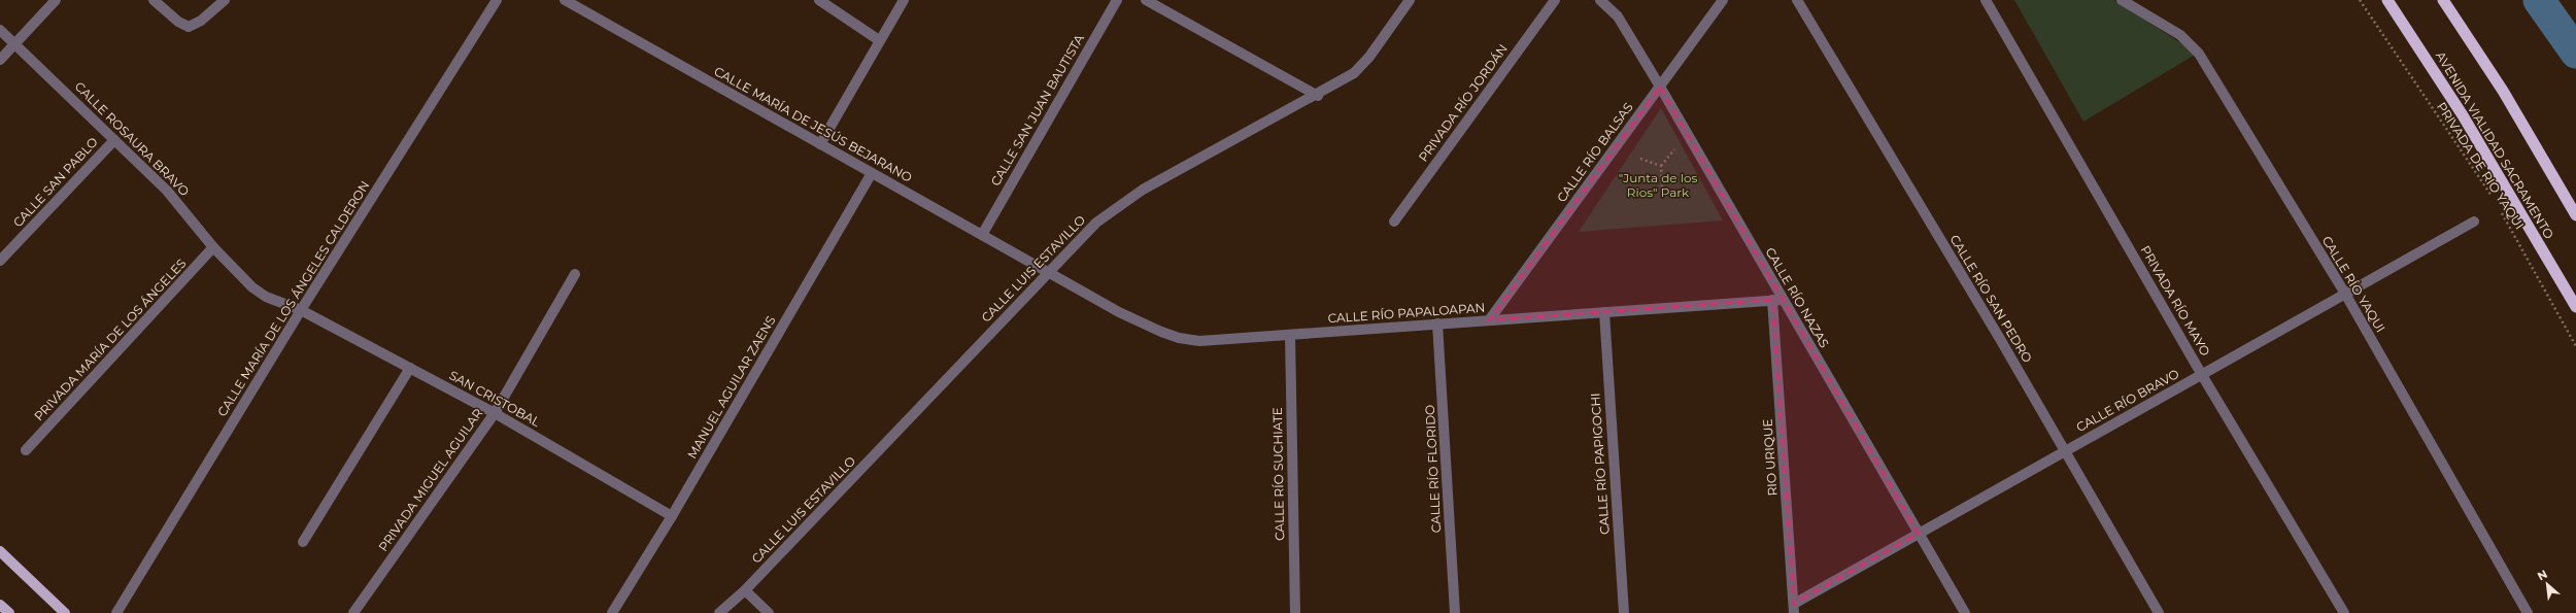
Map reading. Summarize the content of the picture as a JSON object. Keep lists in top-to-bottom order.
{
  "streets": {
    "highway": ["AVENIDA VIALIDAD SACRAMENTO"],
    "street": [
      "PRIVADA RÍO JORDÁN",
      "CALLE SAN JUAN BAUTISTA",
      "CALLE MARÍA DE JESÚS BEJARANO",
      "CALLE ROSAURA BRAVO",
      "CALLE RÍO BALSAS",
      "CALLE SAN PABLO",
      "CALLE LUIS ESTAVILLO",
      "CALLE RÍO YAQUI",
      "CALLE RÍO NAZAS",
      "CALLE MARÍA DE LOS ÁNGELES CALDERON",
      "CALLE RÍO SAN PEDRO",
      "PRIVADA RÍO MAYO",
      "CALLE RÍO PAPALOAPAN",
      "PRIVADA MARÍA DE LOS ÁNGELES",
      "MANUEL AGUILAR ZAENS",
      "SAN CRISTOBAL",
      "CALLE RÍO BRAVO",
      "RIO URIQUE",
      "CALLE RÍO PAPIGOCHI",
      "CALLE RÍO FLORIDO",
      "CALLE RÍO SUCHIATE",
      "PRIVADA MIGUEL AGUILAR"
    ],
    "path": ["PRIVADA DE RIO YAQUI"]
  },
  "crossings": [
    ["CALLE SAN JUAN BAUTISTA", "CALLE MARÍA DE JESÚS BEJARANO"],
    ["CALLE MARÍA DE JESÚS BEJARANO", "CALLE LUIS ESTAVILLO"],
    ["CALLE MARÍA DE JESÚS BEJARANO", "CALLE RÍO PAPALOAPAN"],
    ["CALLE MARÍA DE JESÚS BEJARANO", "MANUEL AGUILAR ZAENS"],
    ["CALLE ROSAURA BRAVO", "CALLE SAN PABLO"],
    ["CALLE ROSAURA BRAVO", "CALLE MARÍA DE LOS ÁNGELES CALDERON"],
    ["CALLE ROSAURA BRAVO", "PRIVADA MARÍA DE LOS ÁNGELES"],
    ["CALLE ROSAURA BRAVO", "SAN CRISTOBAL"],
    ["CALLE RÍO BALSAS", "CALLE RÍO NAZAS"],
    ["CALLE RÍO BALSAS", "CALLE RÍO PAPALOAPAN"],
    ["CALLE LUIS ESTAVILLO", "CALLE RÍO PAPALOAPAN"],
    ["CALLE RÍO YAQUI", "CALLE RÍO BRAVO"],
    ["CALLE RÍO NAZAS", "CALLE RÍO PAPALOAPAN"],
    ["CALLE RÍO NAZAS", "CALLE RÍO BRAVO"],
    ["CALLE RÍO NAZAS", "RIO URIQUE"],
    ["CALLE MARÍA DE LOS ÁNGELES CALDERON", "SAN CRISTOBAL"],
    ["CALLE RÍO SAN PEDRO", "CALLE RÍO BRAVO"],
    ["PRIVADA RÍO MAYO", "CALLE RÍO BRAVO"],
    ["CALLE RÍO PAPALOAPAN", "RIO URIQUE"],
    ["CALLE RÍO PAPALOAPAN", "CALLE RÍO PAPIGOCHI"],
    ["CALLE RÍO PAPALOAPAN", "CALLE RÍO FLORIDO"],
    ["CALLE RÍO PAPALOAPAN", "CALLE RÍO SUCHIATE"],
    ["MANUEL AGUILAR ZAENS", "SAN CRISTOBAL"],
    ["SAN CRISTOBAL", "PRIVADA MIGUEL AGUILAR"],
    ["CALLE RÍO BRAVO", "RIO URIQUE"]
  ],
  "parks": ["\"Junta de los Rios\" Park"],
  "north": "top left"
}
